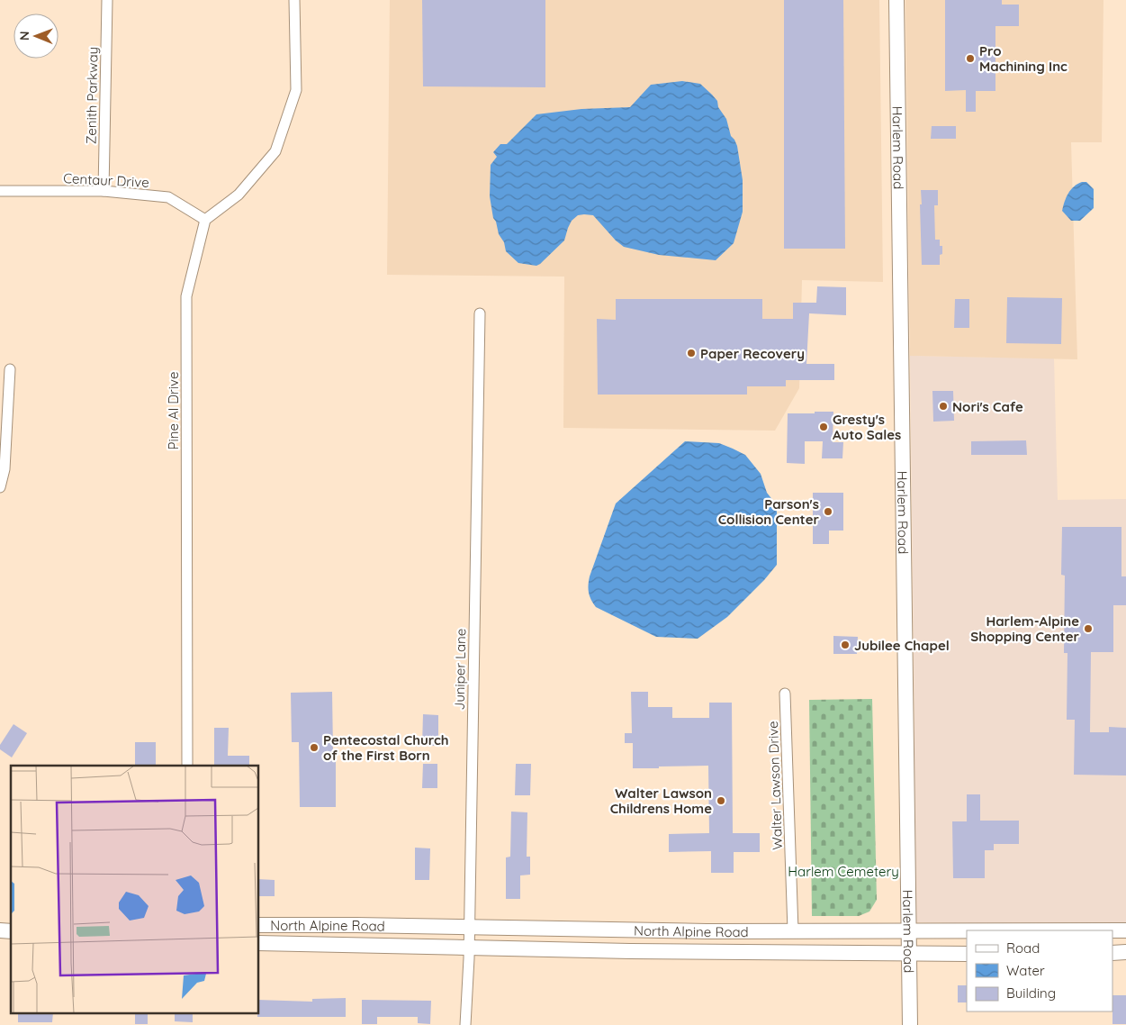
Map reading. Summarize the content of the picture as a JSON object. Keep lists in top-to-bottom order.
{
  "streets": {
    "main road": ["Harlem Road", "North Alpine Road"],
    "street": [
      "Zenith Parkway",
      "Centaur Drive",
      "Pine Al Drive",
      "Juniper Lane",
      "Walter Lawson Drive"
    ]
  },
  "crossings": [
    ["Zenith Parkway", "Centaur Drive"],
    ["Harlem Road", "North Alpine Road"],
    ["Centaur Drive", "Pine Al Drive"],
    ["Juniper Lane", "North Alpine Road"],
    ["Walter Lawson Drive", "North Alpine Road"]
  ],
  "parks": ["Harlem Cemetery"],
  "places": [
    "Pro Machining Inc",
    "Paper Recovery",
    "Nori's Cafe",
    "Gresty's Auto Sales",
    "Parson's Collision Center",
    "Harlem-Alpine Shopping Center",
    "Jubilee Chapel",
    "Pentecostal Church of the First Born",
    "Walter Lawson Childrens Home"
  ],
  "legend": ["Road", "Water", "Building"],
  "north": "left"
}
